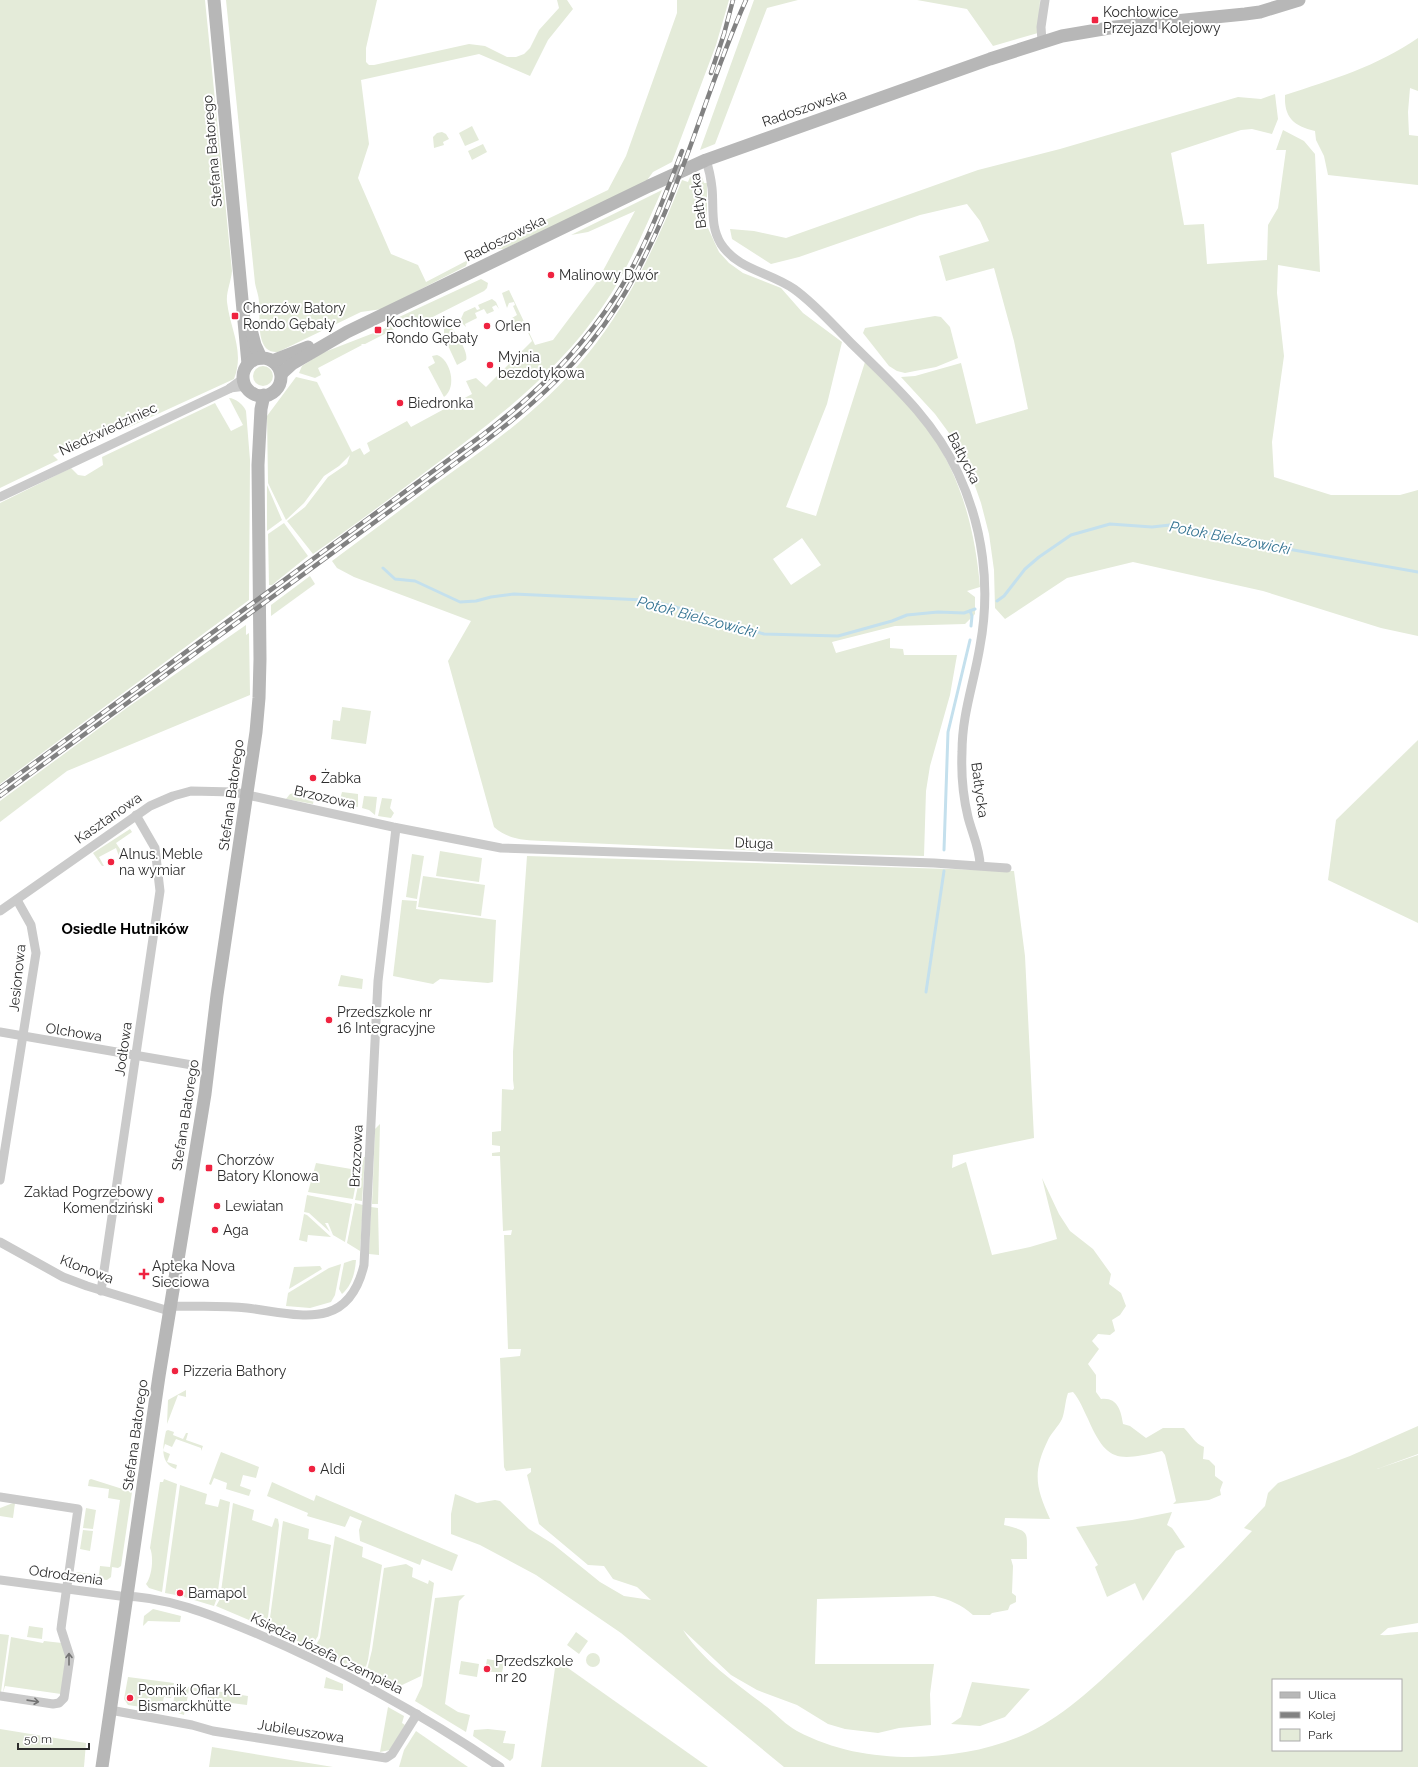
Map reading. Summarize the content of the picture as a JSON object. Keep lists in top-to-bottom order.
{
  "streets": {
    "street": [
      "Radoszowska",
      "Stefana Batorego",
      "Bałtycka",
      "Niedźwiedziniec",
      "Brzozowa",
      "Kasztanowa",
      "Długa",
      "Jesionowa",
      "Olchowa",
      "Jodłowa",
      "Klonowa",
      "Odrodzenia",
      "Księdza Józefa Czempiela",
      "Jubileuszowa"
    ]
  },
  "crossings": [
    ["Radoszowska", "Stefana Batorego"],
    ["Radoszowska", "Bałtycka"],
    ["Radoszowska", "Niedźwiedziniec"],
    ["Stefana Batorego", "Niedźwiedziniec"],
    ["Stefana Batorego", "Brzozowa"],
    ["Stefana Batorego", "Kasztanowa"],
    ["Stefana Batorego", "Klonowa"],
    ["Stefana Batorego", "Odrodzenia"],
    ["Stefana Batorego", "Księdza Józefa Czempiela"],
    ["Stefana Batorego", "Jubileuszowa"],
    ["Bałtycka", "Długa"],
    ["Brzozowa", "Kasztanowa"],
    ["Brzozowa", "Długa"],
    ["Brzozowa", "Klonowa"],
    ["Kasztanowa", "Jesionowa"],
    ["Kasztanowa", "Jodłowa"],
    ["Jesionowa", "Olchowa"],
    ["Olchowa", "Jodłowa"],
    ["Jodłowa", "Klonowa"],
    ["Odrodzenia", "Księdza Józefa Czempiela"],
    ["Księdza Józefa Czempiela", "Jubileuszowa"]
  ],
  "districts": ["Osiedle Hutników"],
  "water": ["Potok Bielszowicki"],
  "places": {
    "transit": [
      "Kochłowice Przejazd Kolejowy",
      "Chorzów Batory Rondo Gębały",
      "Kochłowice Rondo Gębały",
      "Chorzów Batory Klonowa"
    ],
    "other": [
      "Malinowy Dwór",
      "Orlen",
      "Myjnia bezdotykowa",
      "Biedronka",
      "Żabka",
      "Alnus. Meble na wymiar",
      "Przedszkole nr 16 Integracyjne",
      "Zakład Pogrzebowy Komendziński",
      "Lewiatan",
      "Aga",
      "Pizzeria Bathory",
      "Aldi",
      "Bamapol",
      "Przedszkole nr 20",
      "Pomnik Ofiar KL Bismarckhütte"
    ],
    "health": ["Apteka Nova Sieciowa"]
  },
  "legend": ["Ulica", "Kolej", "Park"],
  "scale_bar": "50 m"
}
